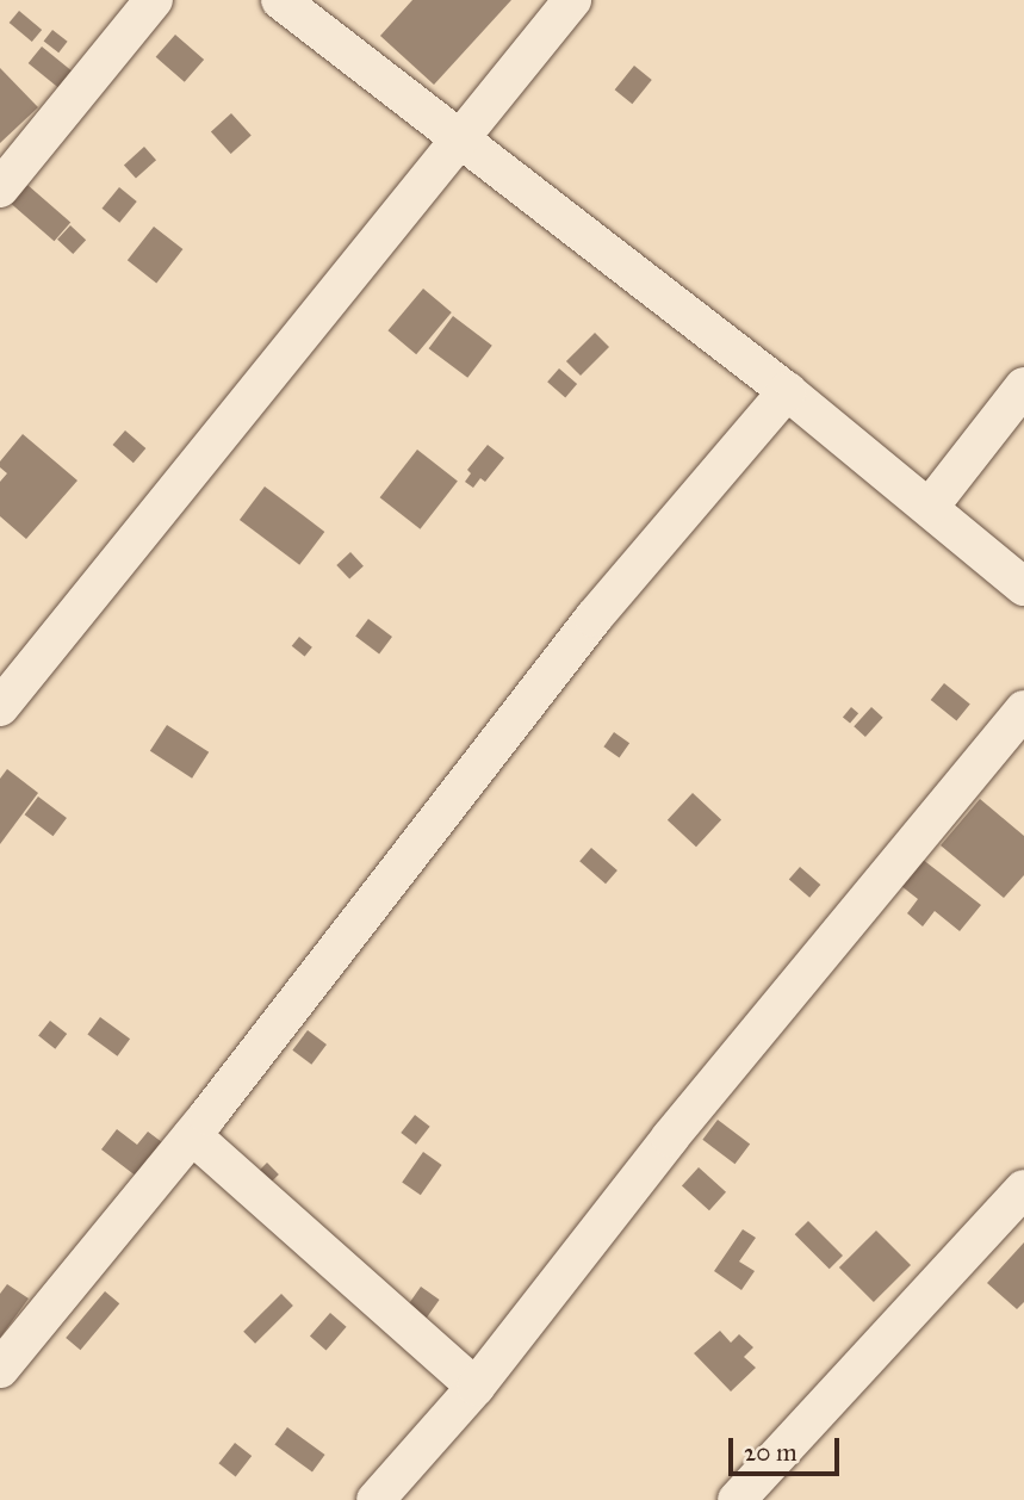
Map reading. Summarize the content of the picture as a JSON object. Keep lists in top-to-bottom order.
{
  "scale_bar": "20 m"
}
